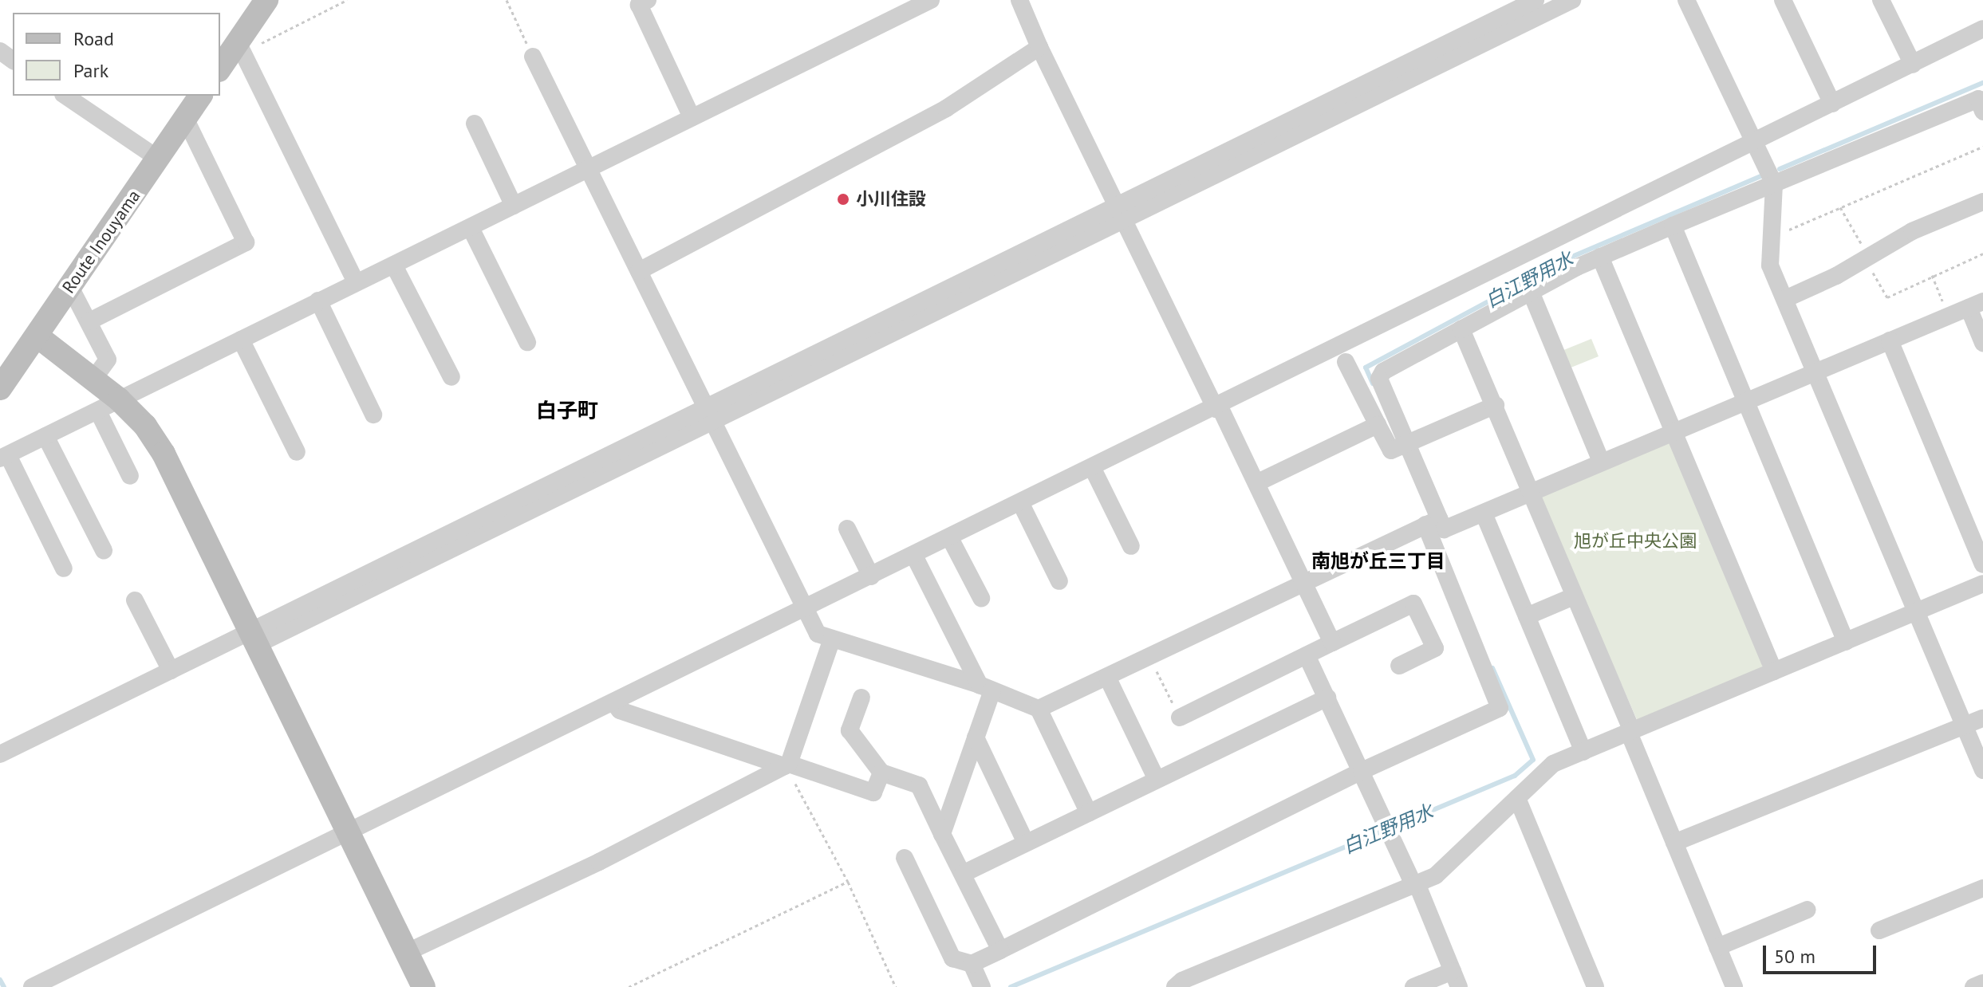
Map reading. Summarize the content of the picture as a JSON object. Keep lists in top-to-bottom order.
{
  "streets": {
    "street": ["Route Inouyama"]
  },
  "districts": ["白子町", "南旭が丘三丁目"],
  "water": ["白江野用水"],
  "parks": ["旭が丘中央公園"],
  "places": ["小川住設"],
  "legend": ["Road", "Park"],
  "scale_bar": "50 m"
}
